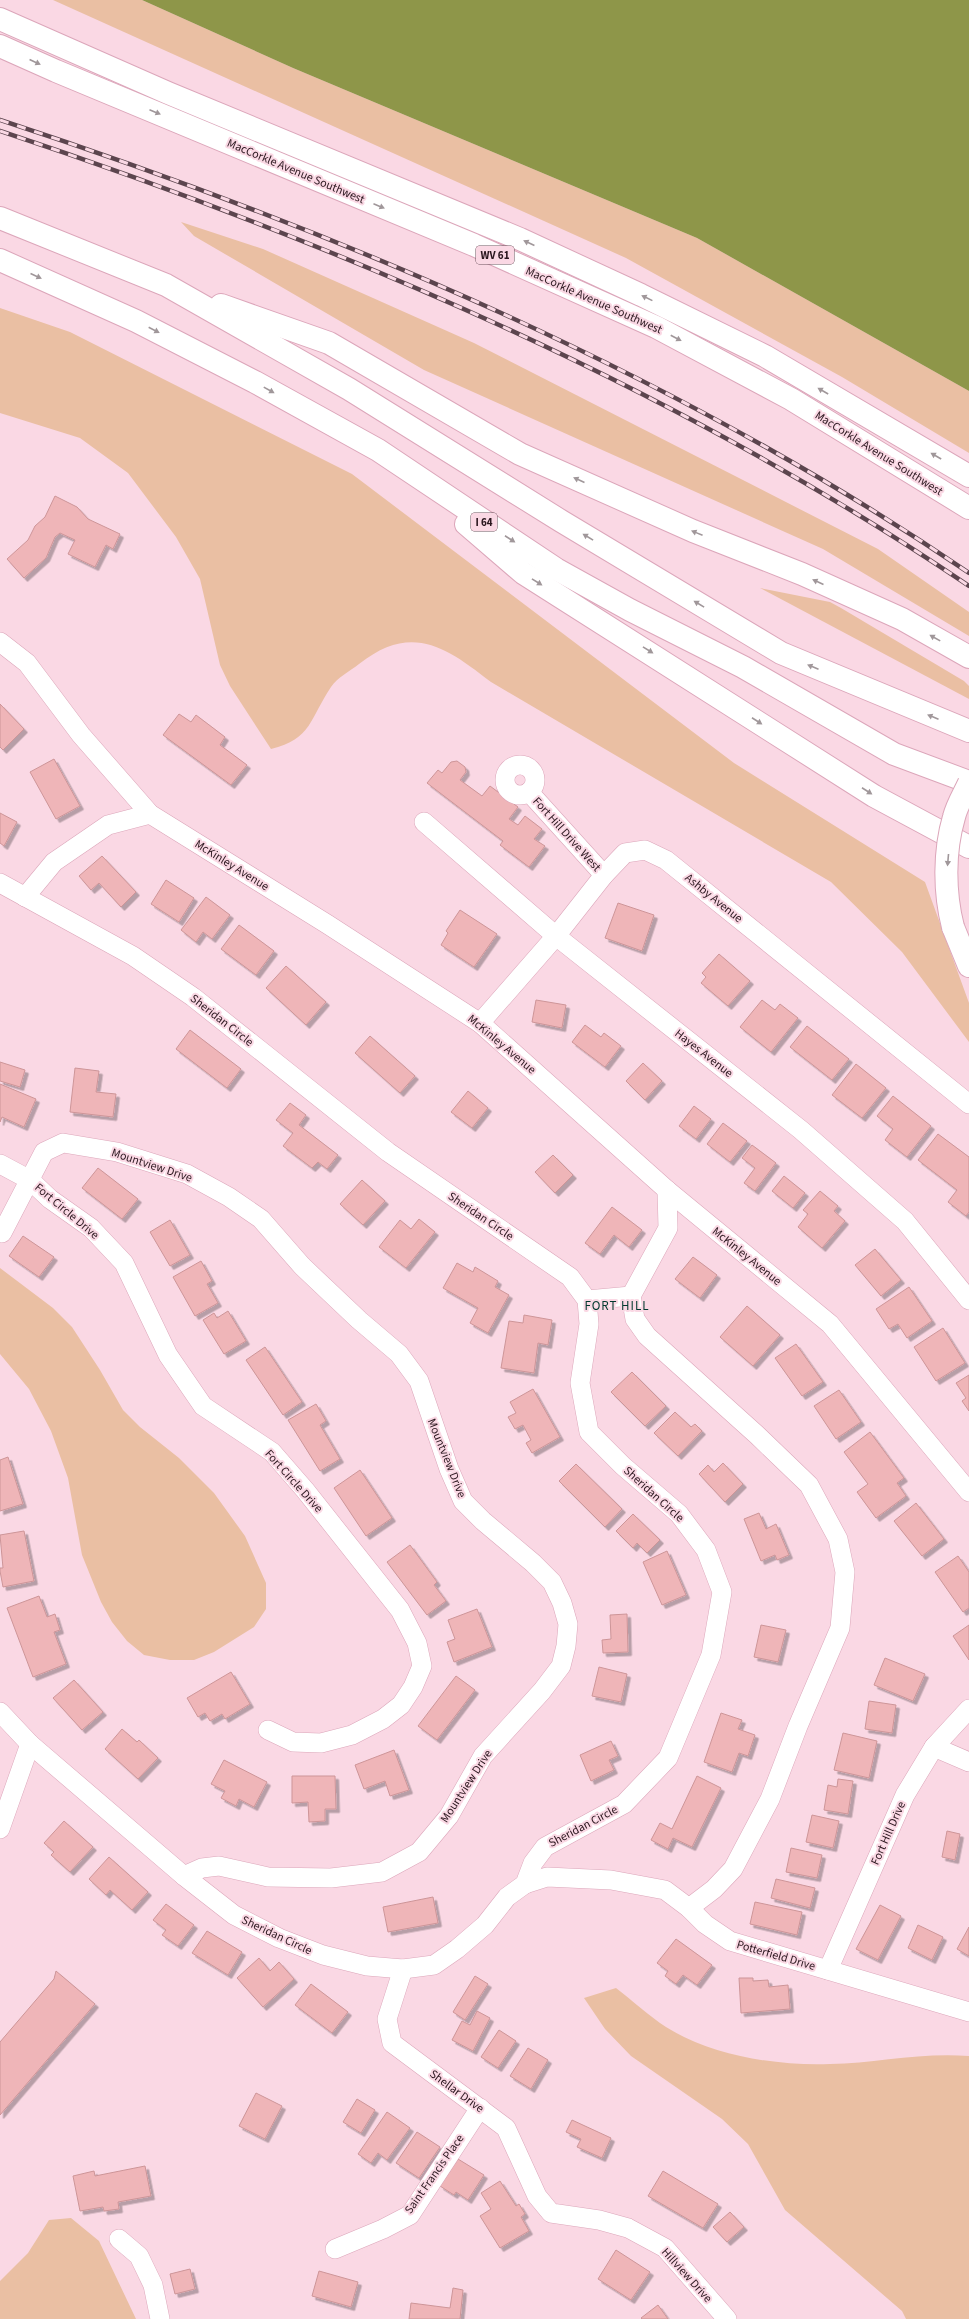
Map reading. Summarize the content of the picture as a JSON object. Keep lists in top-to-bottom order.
{
  "streets": {
    "main road": ["MacCorkle Avenue Southwest", "WV 61", "I 64"],
    "street": [
      "Fort Hill Drive West",
      "McKinley Avenue",
      "Ashby Avenue",
      "Sheridan Circle",
      "Hayes Avenue",
      "Mountview Drive",
      "Fort Circle Drive",
      "Fort Hill Drive",
      "Potterfield Drive",
      "Shellar Drive",
      "Saint Francis Place",
      "Hillview Drive"
    ]
  },
  "crossings": [
    ["Fort Hill Drive West", "Ashby Avenue"],
    ["McKinley Avenue", "Ashby Avenue"],
    ["Ashby Avenue", "Hayes Avenue"],
    ["Sheridan Circle", "Mountview Drive"],
    ["Sheridan Circle", "Potterfield Drive"],
    ["Sheridan Circle", "Shellar Drive"],
    ["Mountview Drive", "Fort Circle Drive"],
    ["Fort Hill Drive", "Potterfield Drive"],
    ["Shellar Drive", "Saint Francis Place"],
    ["Shellar Drive", "Hillview Drive"]
  ],
  "districts": ["FORT HILL"]
}
